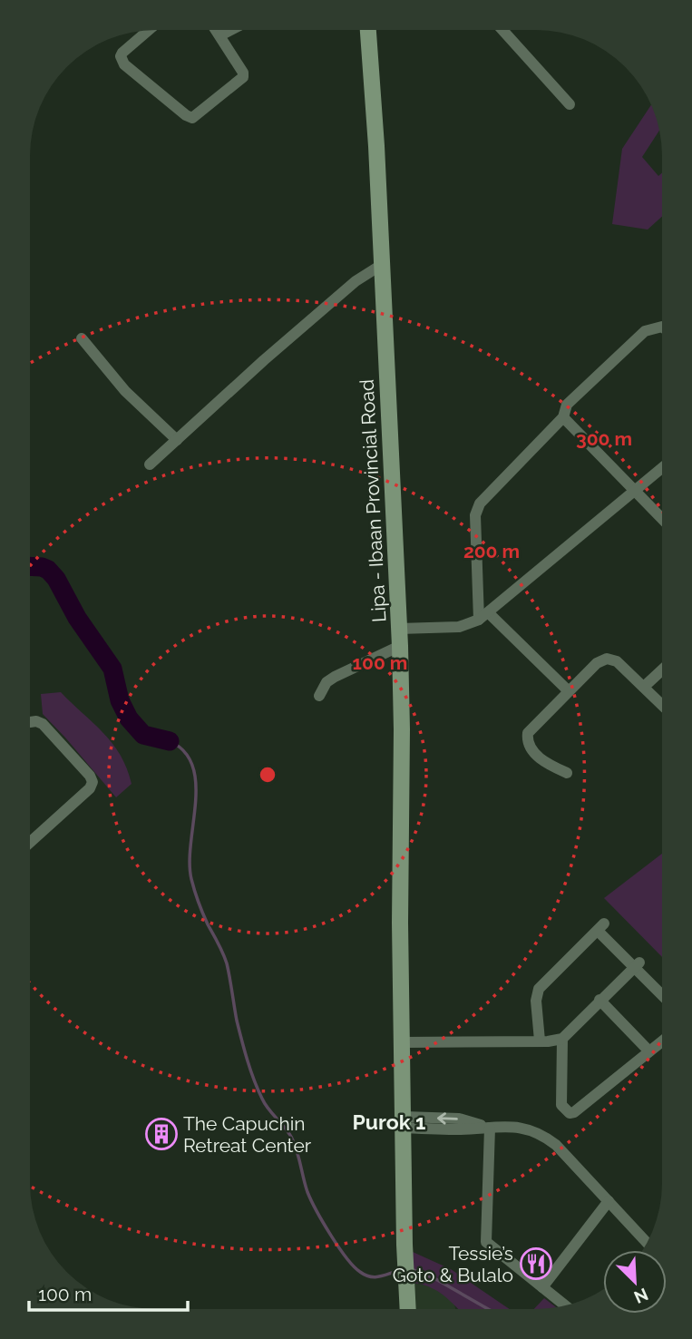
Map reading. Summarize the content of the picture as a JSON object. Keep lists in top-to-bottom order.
{
  "streets": {
    "main road": ["Lipa - Ibaan Provincial Road"]
  },
  "districts": ["Purok 1"],
  "places": {
    "building": ["The Capuchin Retreat Center"],
    "restaurant": ["Tessie’s Goto & Bulalo"]
  },
  "scale_bar": "100 m",
  "north": "bottom right",
  "rings": ["300 m", "200 m", "100 m"]
}
